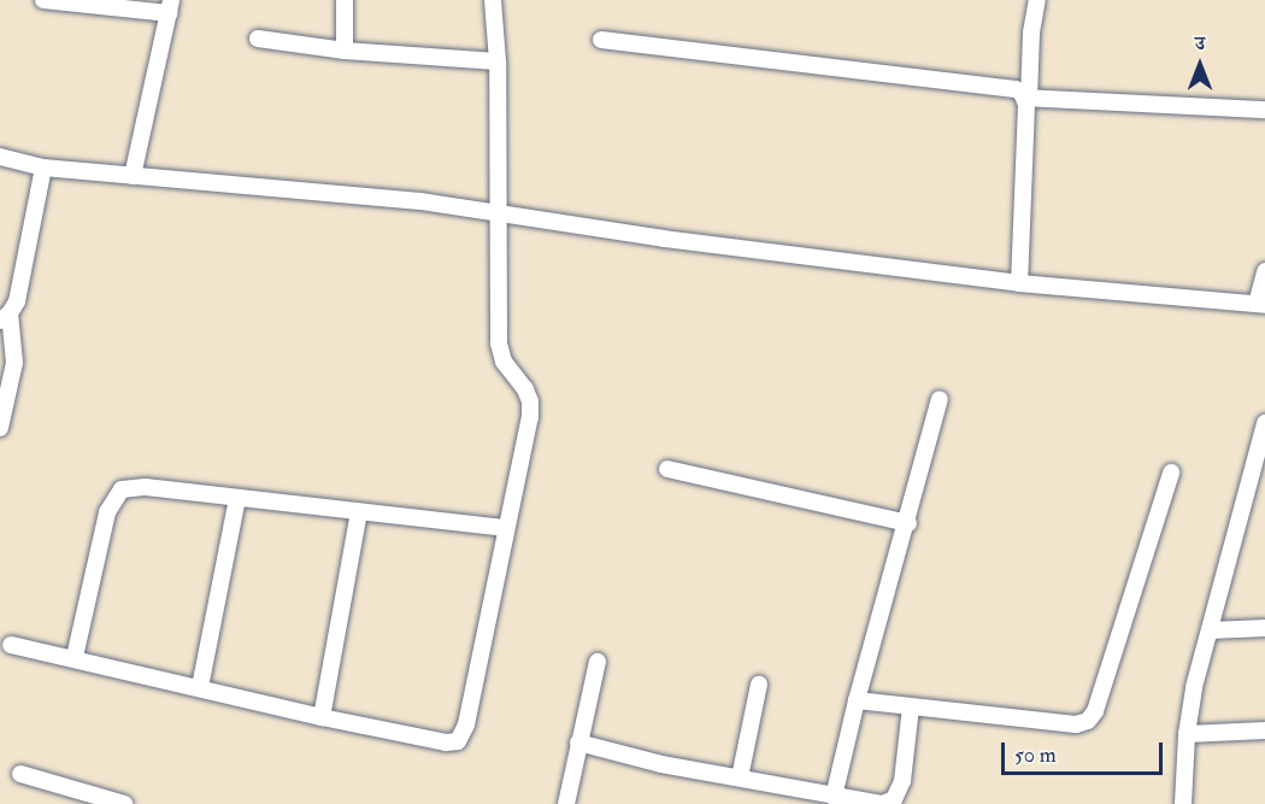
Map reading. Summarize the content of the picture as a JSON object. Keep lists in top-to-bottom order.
{
  "scale_bar": "50 m",
  "north": "top"
}
